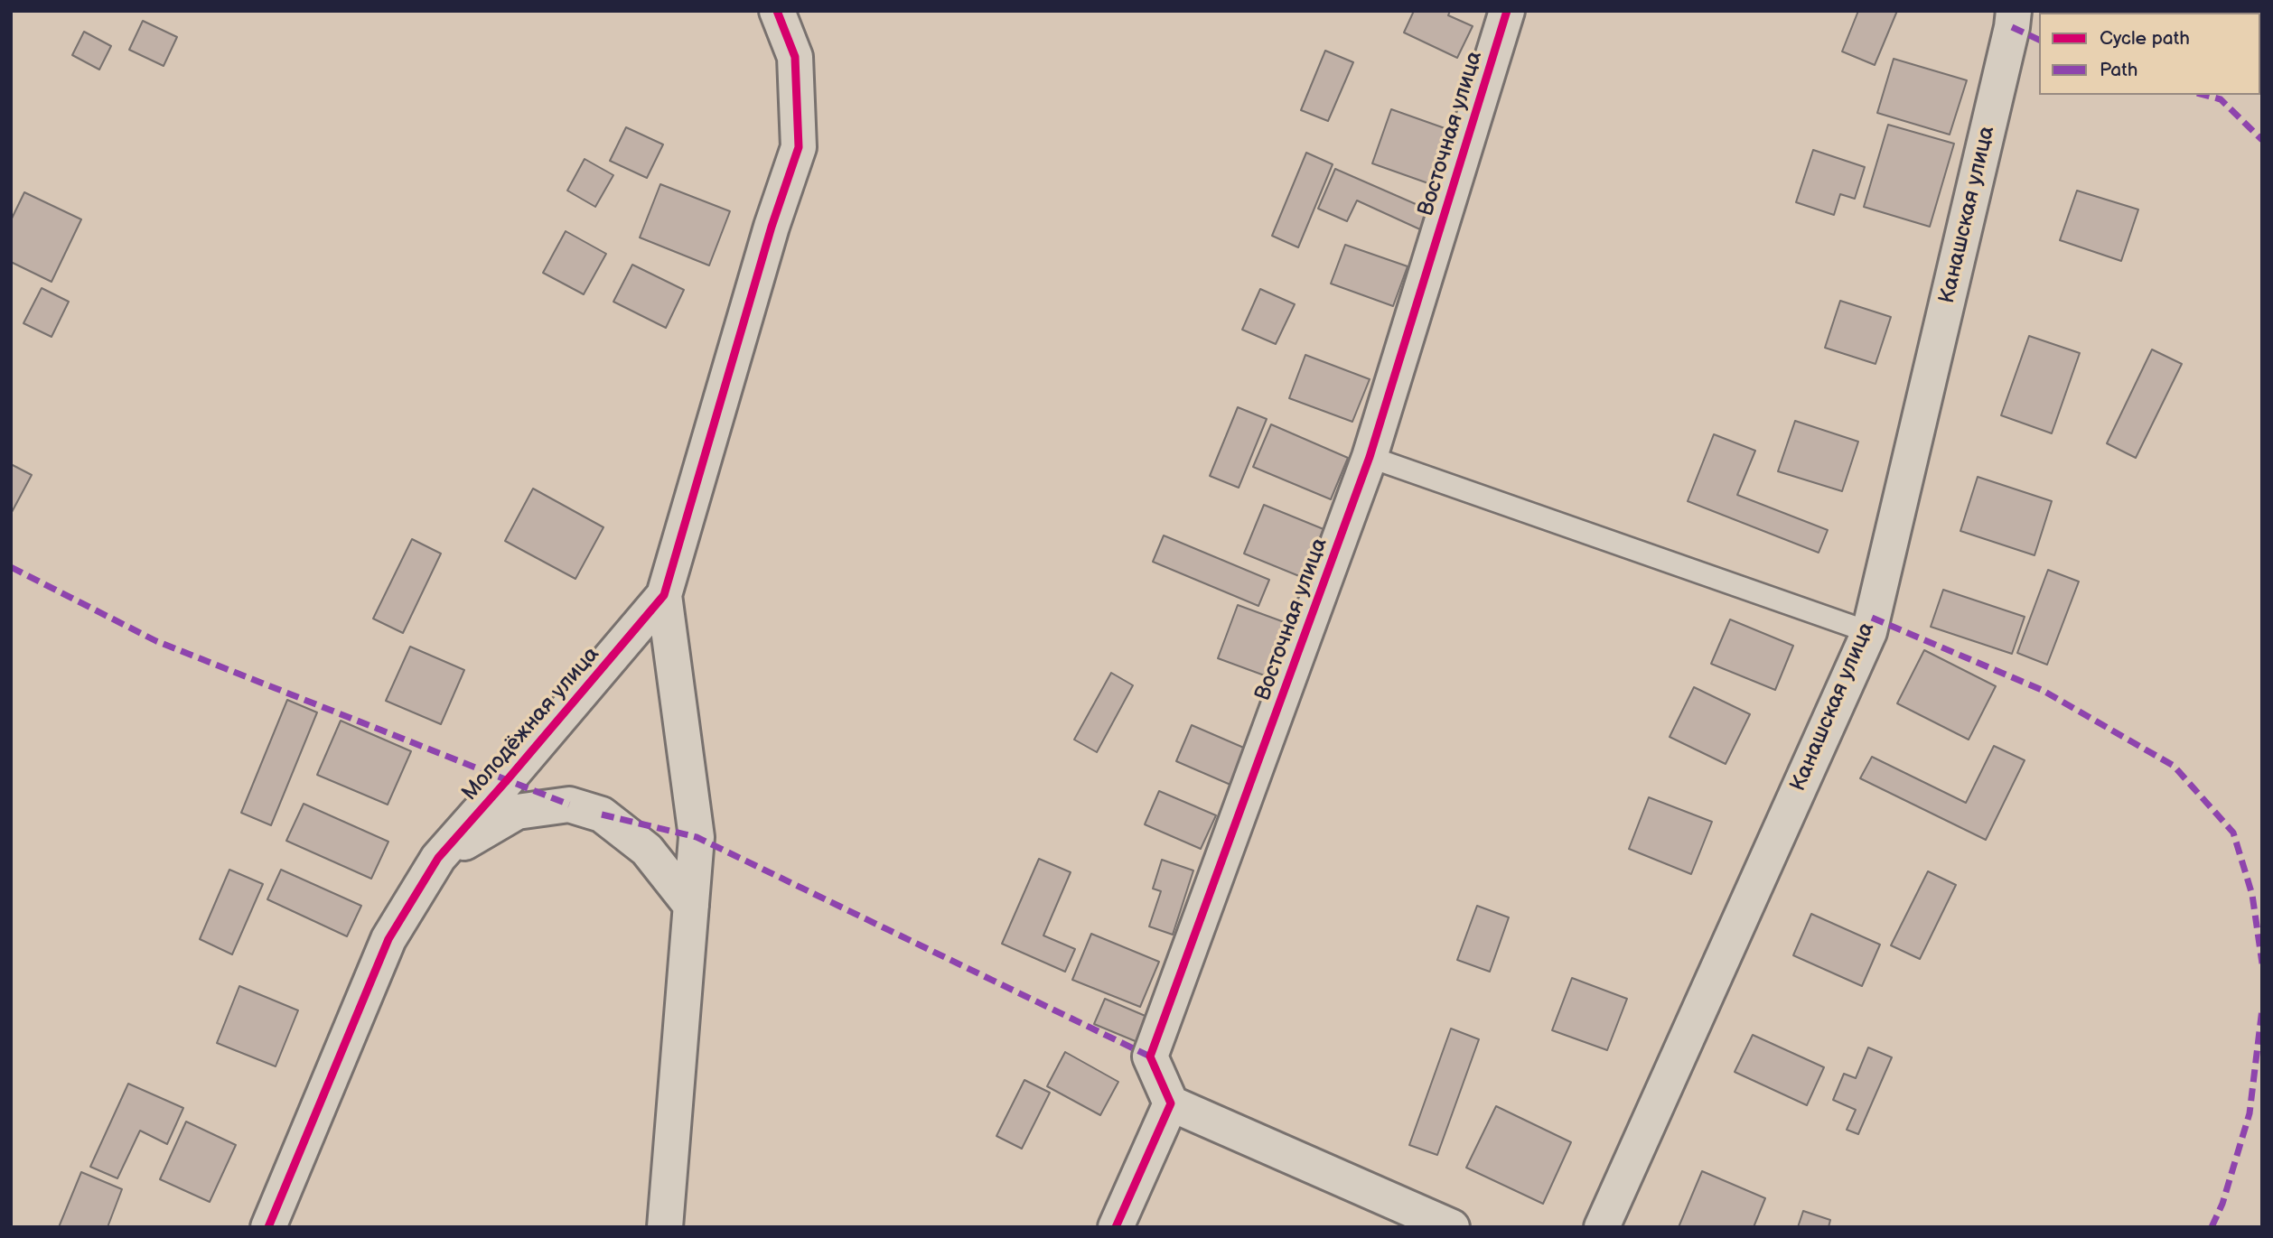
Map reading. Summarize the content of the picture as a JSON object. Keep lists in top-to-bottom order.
{
  "streets": {
    "street": ["Восточная улица", "Канашская улица", "Молодёжная улица"]
  },
  "legend": ["Cycle path", "Path"]
}
